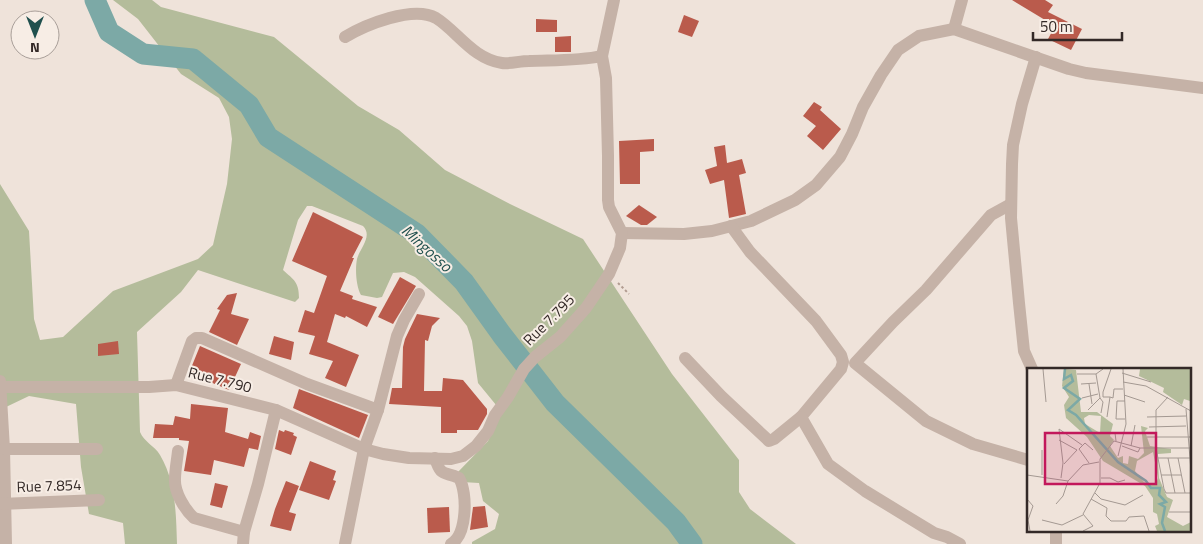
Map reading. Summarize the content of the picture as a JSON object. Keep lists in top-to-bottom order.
{
  "streets": {
    "street": ["Rue 7.795", "Rue 7.790", "Rue 7.854"]
  },
  "crossings": [
    ["Rue 7.795", "Rue 7.790"]
  ],
  "water": ["Mingosso"],
  "scale_bar": "50 m",
  "north": "bottom"
}
